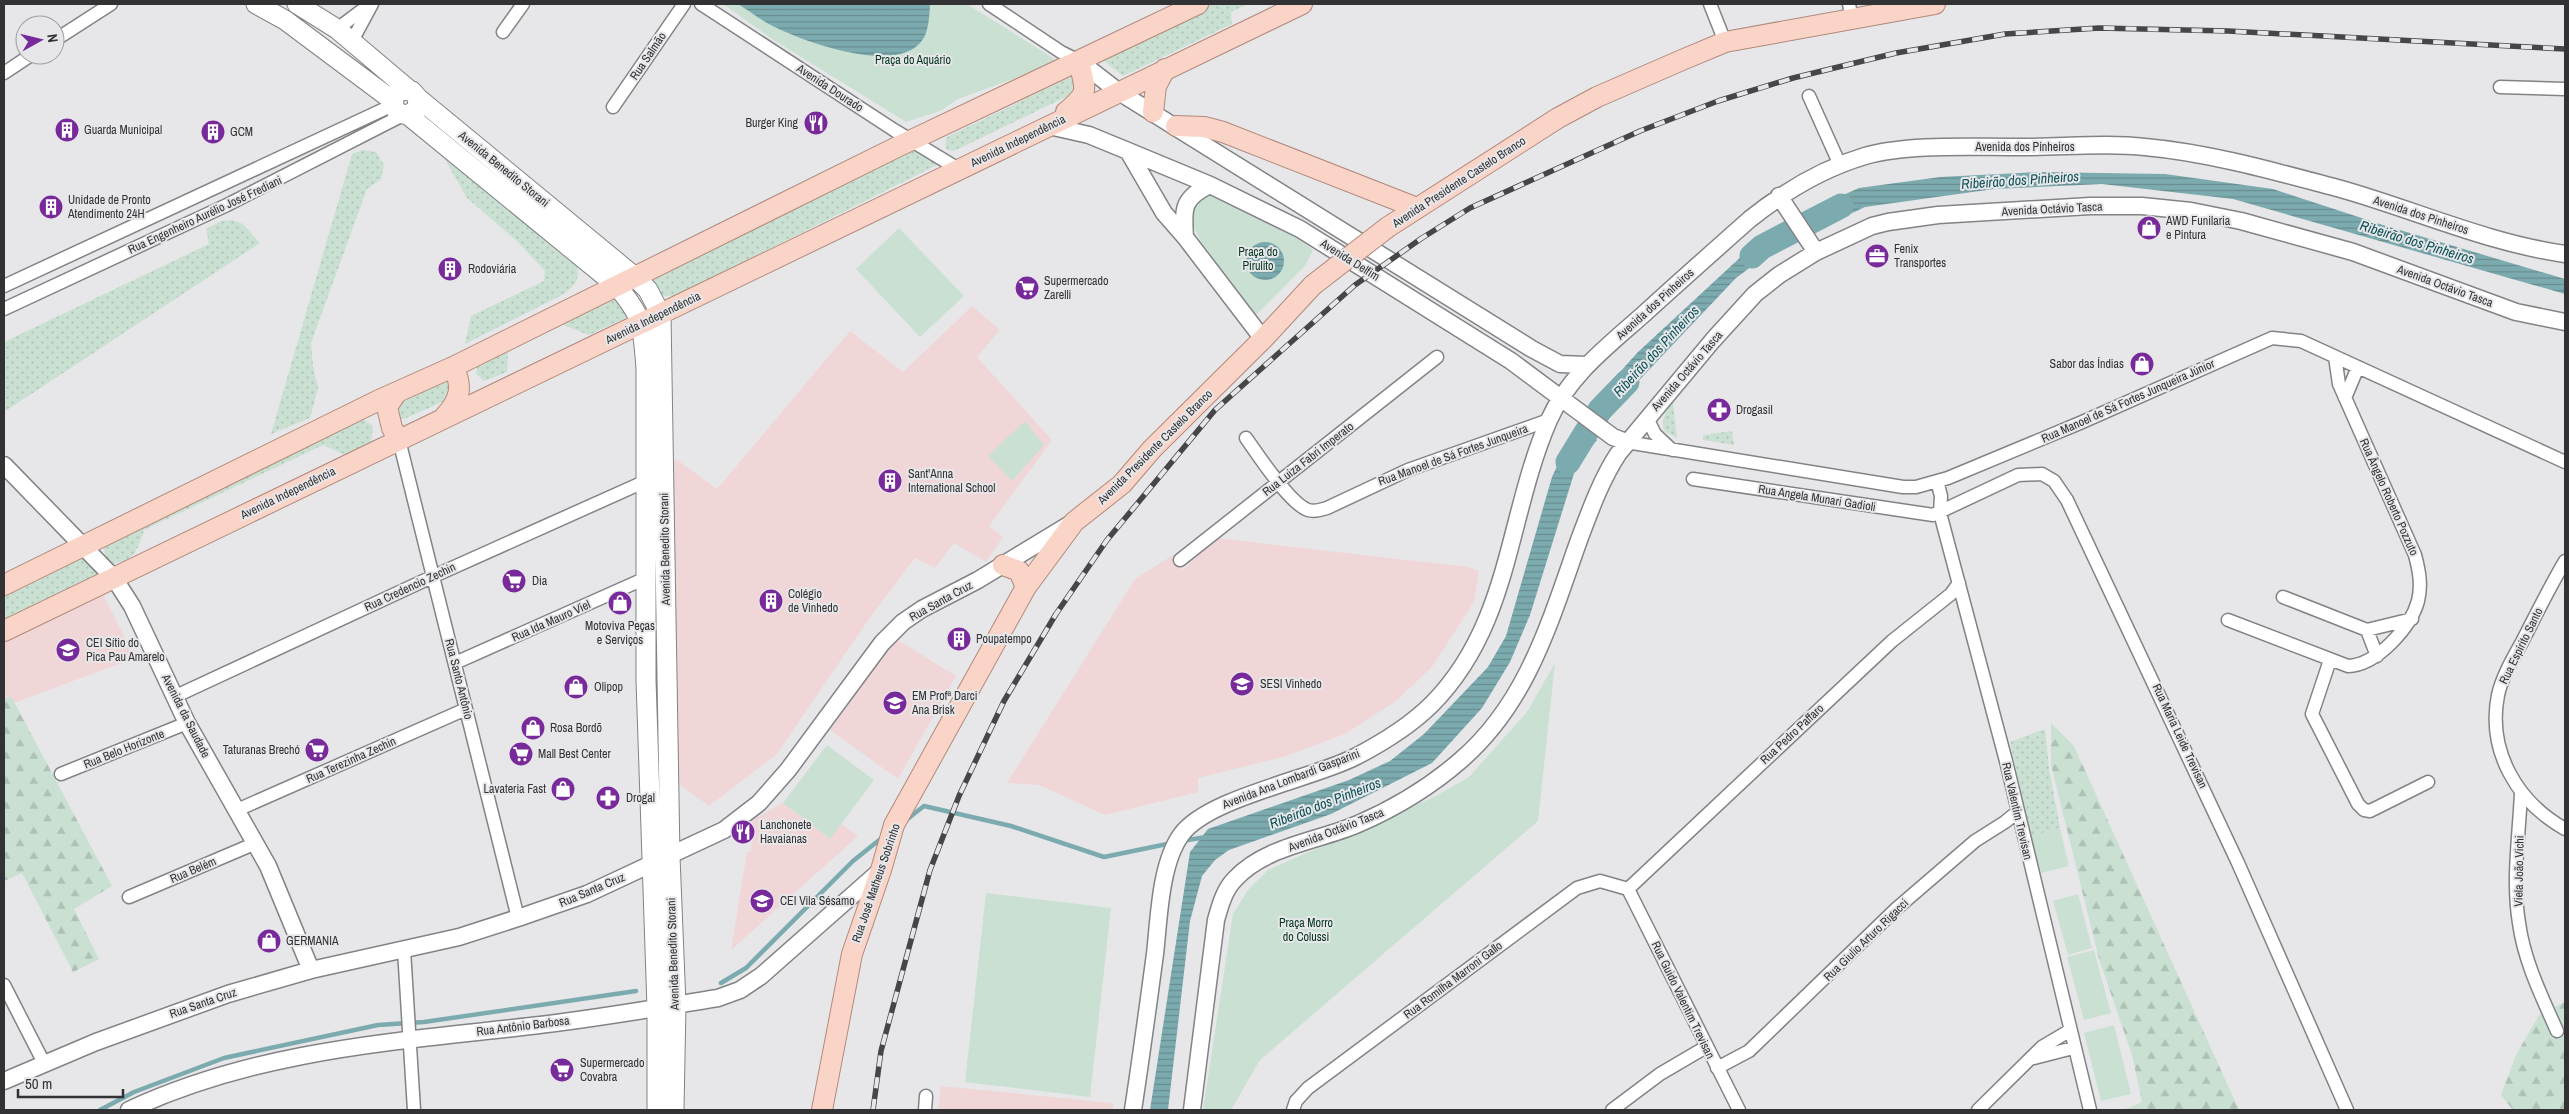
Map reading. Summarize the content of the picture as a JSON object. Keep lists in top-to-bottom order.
{
  "streets": {
    "main road": [
      "Avenida Independência",
      "Avenida Benedito Storani",
      "Avenida Presidente Castelo Branco",
      "Rua José Matheus Sobrinho"
    ],
    "street": [
      "Rua Salmão",
      "Avenida Dourado",
      "Avenida dos Pinheiros",
      "Avenida Octávio Tasca",
      "Rua Engenheiro Aurélio José Frediani",
      "Avenida Delfim",
      "Rua Manoel de Sá Fortes Junqueira Júnior",
      "Rua Manoel de Sá Fortes Junqueira",
      "Rua Luiza Fabri Imperato",
      "Rua Ângelo Roberto Pozzuto",
      "Rua Angela Munari Gadioli",
      "Rua Credencio Zechin",
      "Rua Santa Cruz",
      "Rua Ida Mauro Viel",
      "Rua Espírito Santo",
      "Rua Santo Antônio",
      "Avenida da Saudade",
      "Rua Pedro Paffaro",
      "Rua Maria Leide Trevisan",
      "Rua Belo Horizonte",
      "Rua Terezinha Zechin",
      "Avenida Ana Lombardi Gasparini",
      "Rua Valentim Trevisan",
      "Rua Belém",
      "Viela João Vichi",
      "Rua Giulio Arturo Rigacci",
      "Rua Romilha Marroni Gallo",
      "Rua Guido Valentim Trevisan",
      "Rua Antônio Barbosa"
    ]
  },
  "crossings": [
    ["Avenida Dourado", "Avenida Independência"],
    ["Avenida Independência", "Avenida Benedito Storani"],
    ["Avenida Independência", "Avenida Delfim"],
    ["Avenida Independência", "Rua Santo Antônio"],
    ["Avenida Independência", "Avenida da Saudade"],
    ["Avenida dos Pinheiros", "Avenida Delfim"],
    ["Avenida dos Pinheiros", "Avenida Ana Lombardi Gasparini"],
    ["Avenida Benedito Storani", "Rua Engenheiro Aurélio José Frediani"],
    ["Avenida Benedito Storani", "Rua Credencio Zechin"],
    ["Avenida Benedito Storani", "Rua Santa Cruz"],
    ["Avenida Benedito Storani", "Rua Ida Mauro Viel"],
    ["Avenida Benedito Storani", "Rua Antônio Barbosa"],
    ["Avenida Presidente Castelo Branco", "Rua Santa Cruz"],
    ["Avenida Presidente Castelo Branco", "Rua José Matheus Sobrinho"],
    ["Avenida Octávio Tasca", "Avenida Delfim"],
    ["Avenida Octávio Tasca", "Rua Manoel de Sá Fortes Junqueira Júnior"],
    ["Avenida Delfim", "Rua Manoel de Sá Fortes Junqueira Júnior"],
    ["Avenida Delfim", "Avenida Ana Lombardi Gasparini"],
    ["Rua Manoel de Sá Fortes Junqueira Júnior", "Rua Ângelo Roberto Pozzuto"],
    ["Rua Manoel de Sá Fortes Junqueira Júnior", "Rua Valentim Trevisan"],
    ["Rua Manoel de Sá Fortes Junqueira", "Rua Luiza Fabri Imperato"],
    ["Rua Manoel de Sá Fortes Junqueira", "Avenida Ana Lombardi Gasparini"],
    ["Rua Angela Munari Gadioli", "Rua Maria Leide Trevisan"],
    ["Rua Angela Munari Gadioli", "Rua Valentim Trevisan"],
    ["Rua Credencio Zechin", "Rua Santo Antônio"],
    ["Rua Credencio Zechin", "Avenida da Saudade"],
    ["Rua Santa Cruz", "Rua Santo Antônio"],
    ["Rua Santa Cruz", "Avenida da Saudade"],
    ["Rua Santa Cruz", "Rua José Matheus Sobrinho"],
    ["Rua Ida Mauro Viel", "Rua Santo Antônio"],
    ["Rua Espírito Santo", "Viela João Vichi"],
    ["Rua Santo Antônio", "Rua Terezinha Zechin"],
    ["Avenida da Saudade", "Rua Belo Horizonte"],
    ["Avenida da Saudade", "Rua Terezinha Zechin"],
    ["Avenida da Saudade", "Rua Belém"],
    ["Rua Pedro Paffaro", "Rua Valentim Trevisan"],
    ["Rua Pedro Paffaro", "Rua Romilha Marroni Gallo"],
    ["Rua Pedro Paffaro", "Rua Guido Valentim Trevisan"],
    ["Rua Maria Leide Trevisan", "Rua Valentim Trevisan"],
    ["Rua Valentim Trevisan", "Rua Giulio Arturo Rigacci"],
    ["Rua José Matheus Sobrinho", "Rua Antônio Barbosa"],
    ["Rua Giulio Arturo Rigacci", "Rua Guido Valentim Trevisan"],
    ["Rua Romilha Marroni Gallo", "Rua Guido Valentim Trevisan"]
  ],
  "water": ["Ribeirão dos Pinheiros"],
  "parks": ["Praça do Aquário", "Praça do Pirulito", "Praça Morro do Colussi"],
  "places": {
    "restaurant": ["Burger King", "Lanchonete Havaianas"],
    "building": [
      "Guarda Municipal",
      "GCM",
      "Unidade de Pronto Atendimento 24H",
      "Rodoviária",
      "Sant'Anna International School",
      "Colégio de Vinhedo",
      "Poupatempo"
    ],
    "shop": [
      "AWD Funilaria e Pintura",
      "Sabor das Índias",
      "Motoviva Peças e Serviços",
      "Olipop",
      "Rosa Bordō",
      "Lavateria Fast",
      "GERMANIA"
    ],
    "office": ["Fenix Transportes"],
    "supermarket": [
      "Supermercado Zarelli",
      "Dia",
      "Taturanas Brechó",
      "Mall Best Center",
      "Supermercado Covabra"
    ],
    "pharmacy": ["Drogasil", "Drogal"],
    "school or university": [
      "CEI Sítio do Pica Pau Amarelo",
      "SESI Vinhedo",
      "EM Profª Darci Ana Brisk",
      "CEI Vila Sésamo"
    ]
  },
  "scale_bar": "50 m",
  "north": "right"
}
